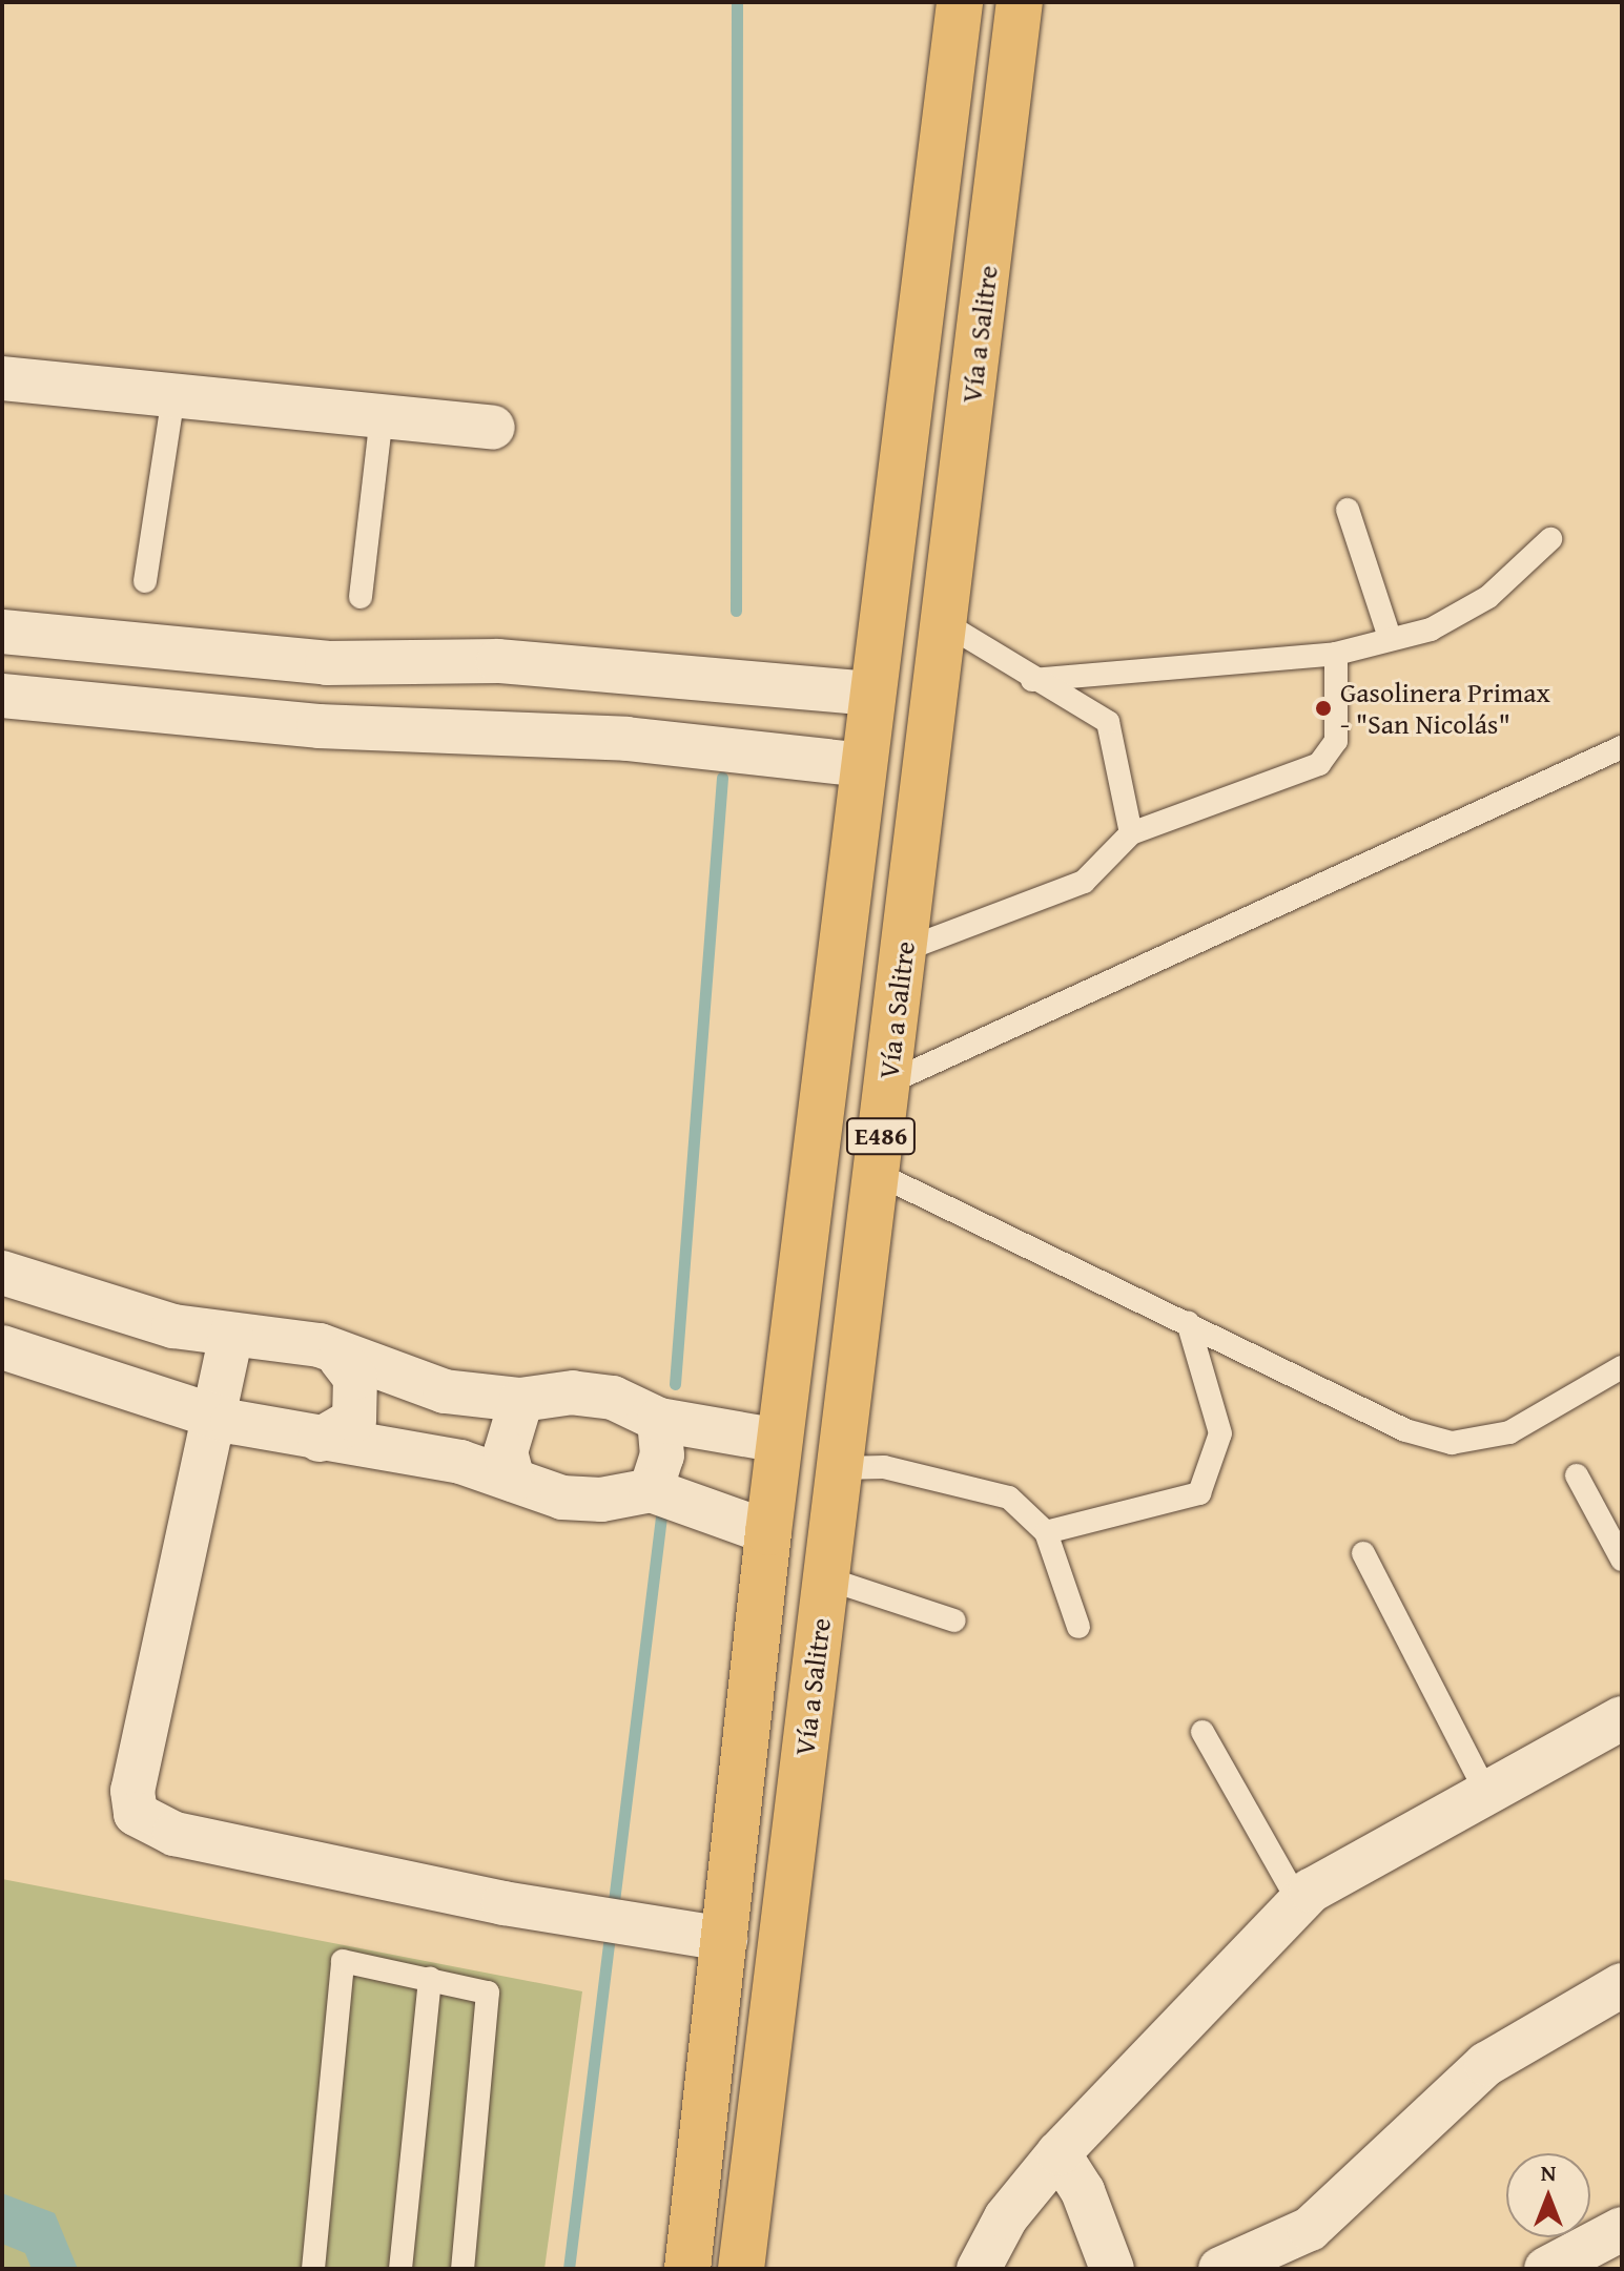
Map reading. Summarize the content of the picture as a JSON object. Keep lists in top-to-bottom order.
{
  "streets": {
    "main road": ["Vía a Salitre", "E486"]
  },
  "places": ["Gasolinera Primax - \"San Nicolás\""],
  "north": "top"
}
